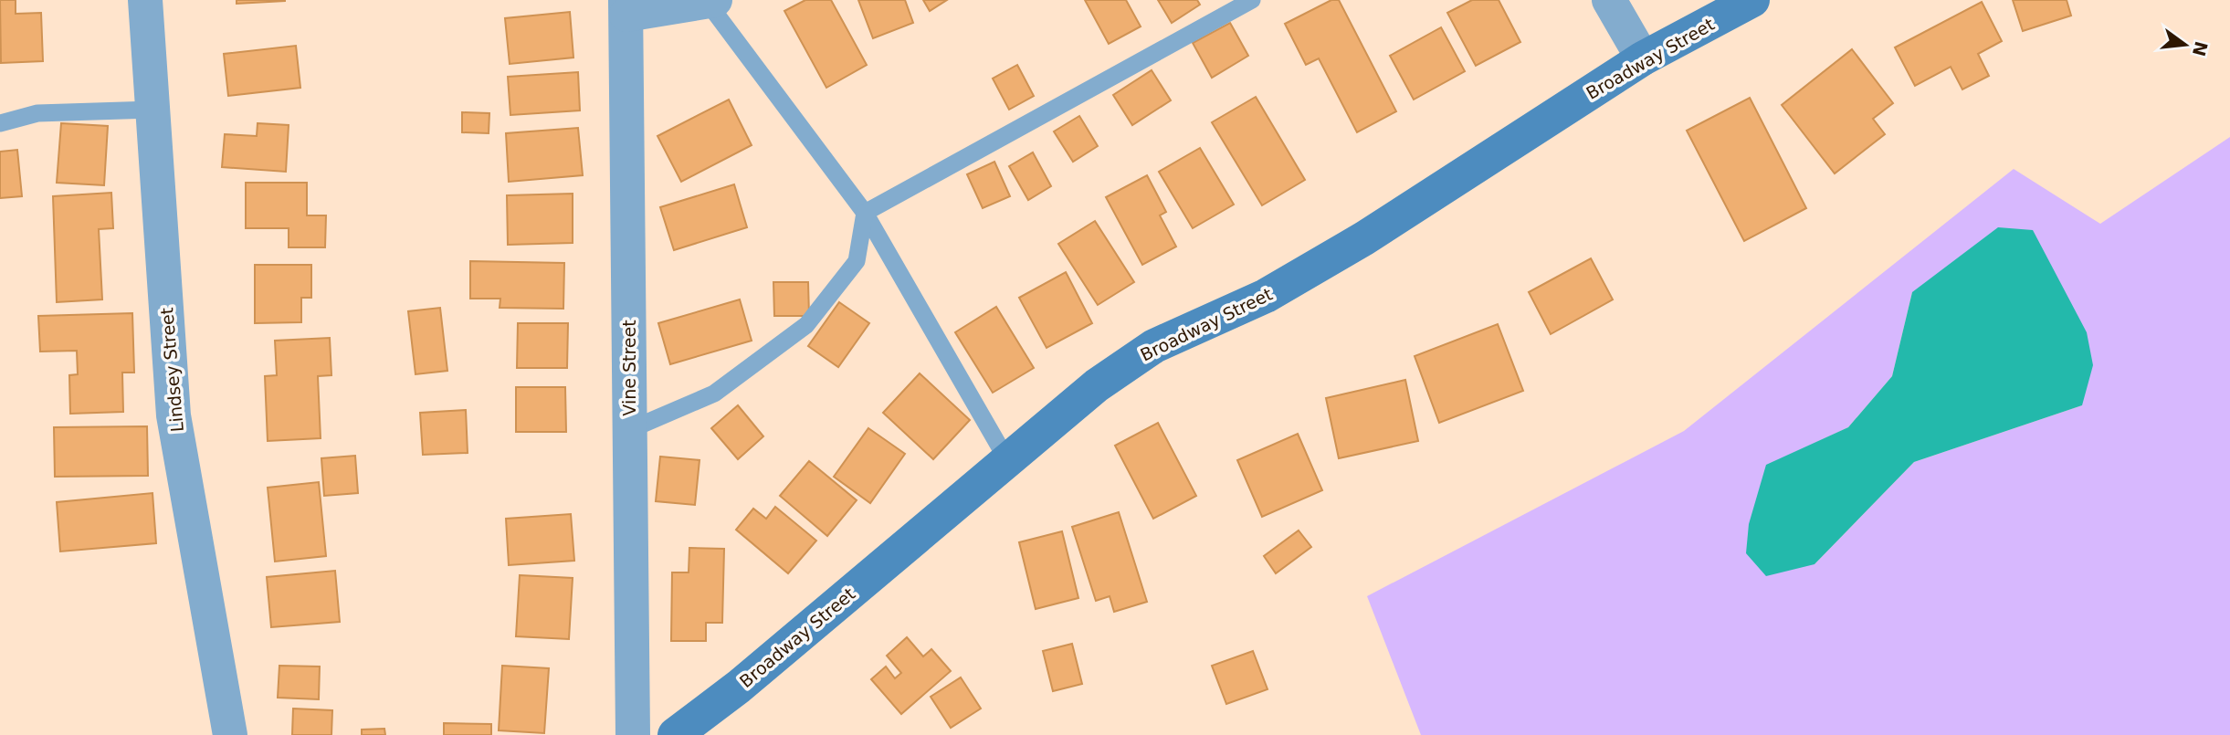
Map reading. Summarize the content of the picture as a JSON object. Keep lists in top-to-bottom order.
{
  "streets": {
    "main road": ["Broadway Street"],
    "street": ["Vine Street", "Lindsey Street"]
  },
  "north": "right"
}
